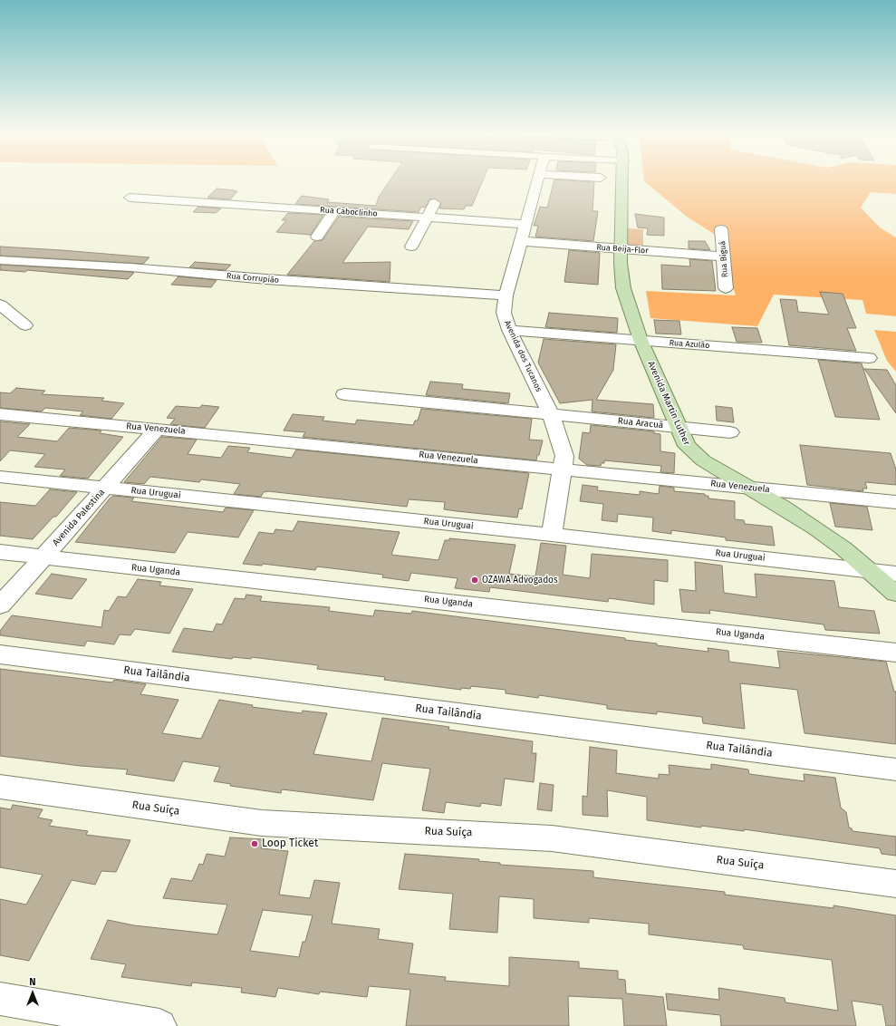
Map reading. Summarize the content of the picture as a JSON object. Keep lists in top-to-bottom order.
{
  "streets": {
    "main road": ["Avenida Martin Luther"],
    "street": [
      "Rua Caboclinho",
      "Rua Beija-Flor",
      "Rua Biguá",
      "Rua Corrupião",
      "Rua Azulão",
      "Avenida dos Tucanos",
      "Rua Aracuã",
      "Rua Venezuela",
      "Rua Uruguai",
      "Avenida Palestina",
      "Rua Uganda",
      "Rua Tailândia",
      "Rua Suíça"
    ]
  },
  "crossings": [
    ["Rua Caboclinho", "Avenida dos Tucanos"],
    ["Rua Beija-Flor", "Rua Biguá"],
    ["Rua Beija-Flor", "Avenida dos Tucanos"],
    ["Rua Beija-Flor", "Avenida Martin Luther"],
    ["Rua Corrupião", "Avenida dos Tucanos"],
    ["Rua Azulão", "Avenida dos Tucanos"],
    ["Rua Azulão", "Avenida Martin Luther"],
    ["Avenida dos Tucanos", "Rua Aracuã"],
    ["Avenida dos Tucanos", "Rua Venezuela"],
    ["Avenida dos Tucanos", "Rua Uruguai"],
    ["Avenida Martin Luther", "Rua Aracuã"],
    ["Avenida Martin Luther", "Rua Venezuela"],
    ["Avenida Martin Luther", "Rua Uruguai"],
    ["Rua Venezuela", "Avenida Palestina"],
    ["Rua Uruguai", "Avenida Palestina"],
    ["Avenida Palestina", "Rua Uganda"]
  ],
  "places": ["OZAWA Advogados", "Loop Ticket"],
  "north": "top"
}
